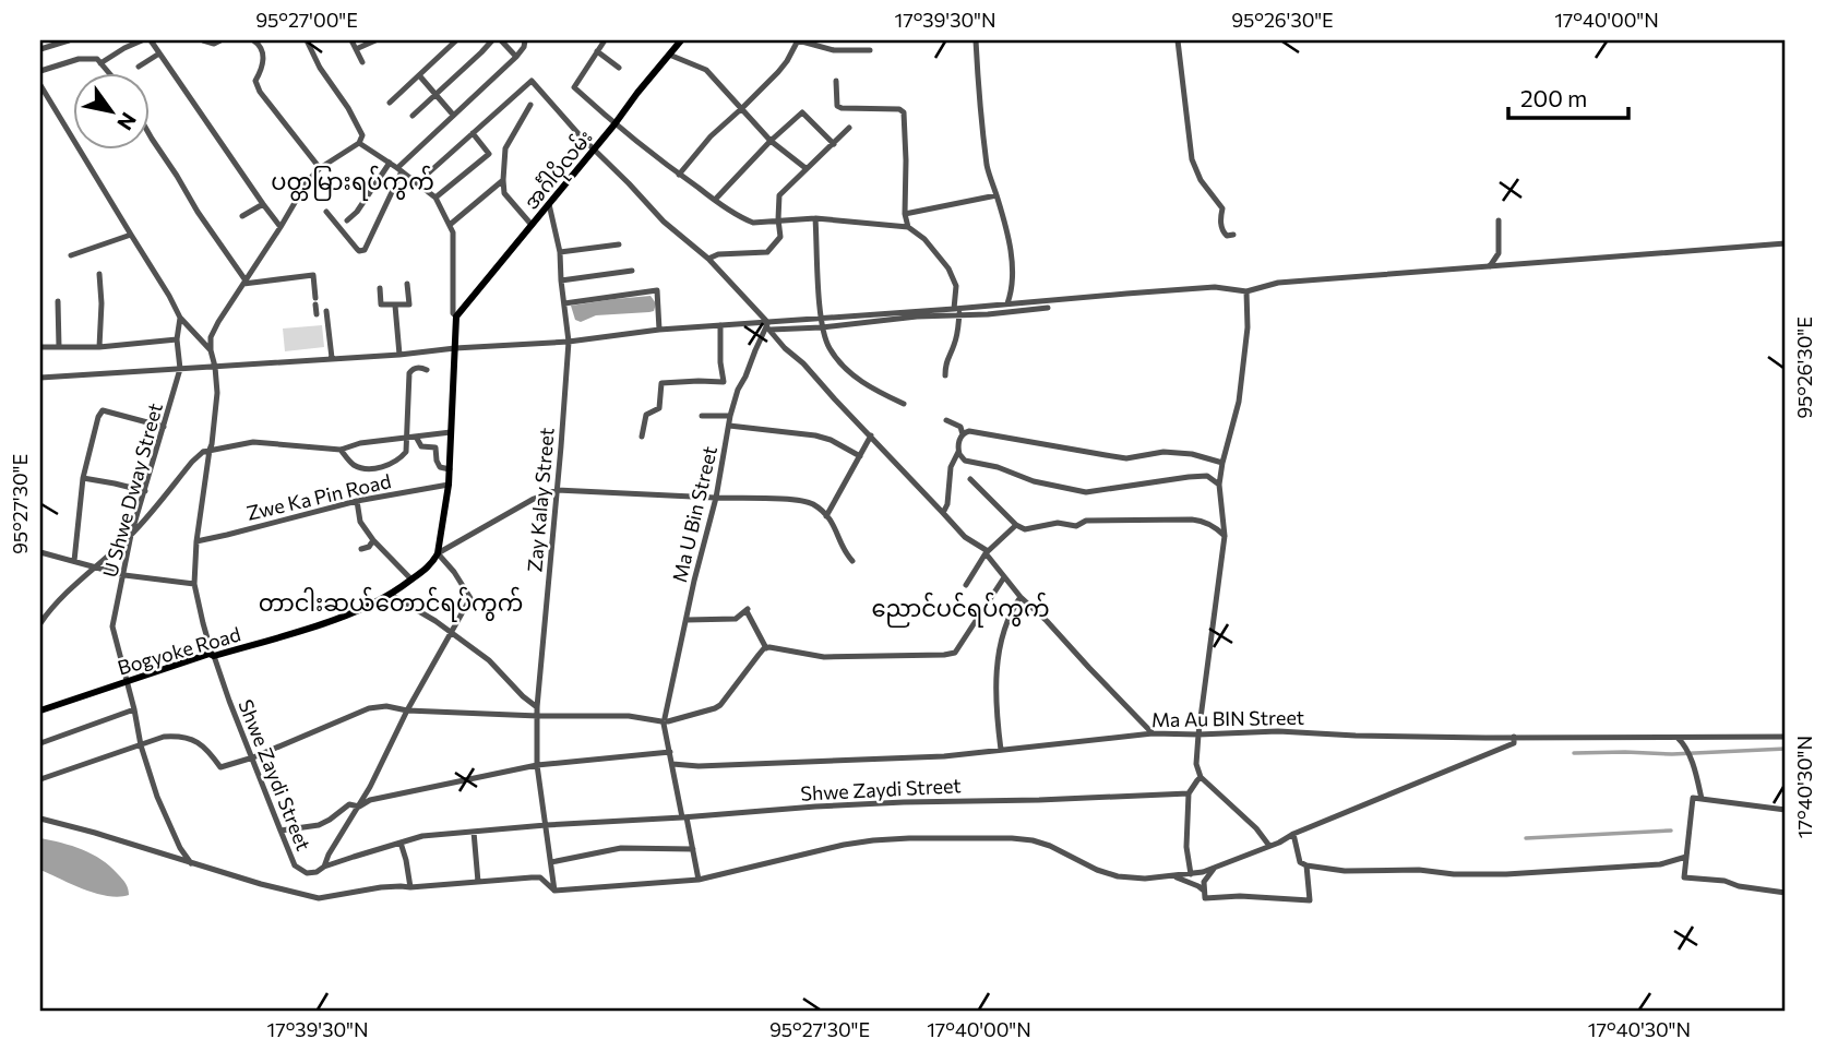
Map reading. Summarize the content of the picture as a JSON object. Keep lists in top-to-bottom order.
{
  "streets": {
    "main road": ["အင်္ဂါပိုလမ်း", "Bogyoke Road"],
    "street": [
      "U Shwe Dway Street",
      "Zwe Ka Pin Road",
      "Zay Kalay Street",
      "Ma U Bin Street",
      "Ma Au BIN Street",
      "Shwe Zaydi Street"
    ]
  },
  "crossings": [
    ["အင်္ဂါပိုလမ်း", "Zay Kalay Street"],
    ["U Shwe Dway Street", "Bogyoke Road"],
    ["Zwe Ka Pin Road", "Shwe Zaydi Street"],
    ["Zay Kalay Street", "Shwe Zaydi Street"],
    ["Ma U Bin Street", "Ma Au BIN Street"],
    ["Ma U Bin Street", "Shwe Zaydi Street"],
    ["Bogyoke Road", "Shwe Zaydi Street"]
  ],
  "districts": ["ပတ္တမြားရပ်ကွက်", "တာငါးဆယ်တောင်ရပ်ကွက်", "ညောင်ပင်ရပ်ကွက်"],
  "scale_bar": "200 m",
  "north": "bottom right",
  "coordinates": [
    "95°27'00\"E",
    "17°39'30\"N",
    "95°26'30\"E",
    "17°40'00\"N",
    "95°27'30\"E",
    "17°40'30\"N"
  ]
}
